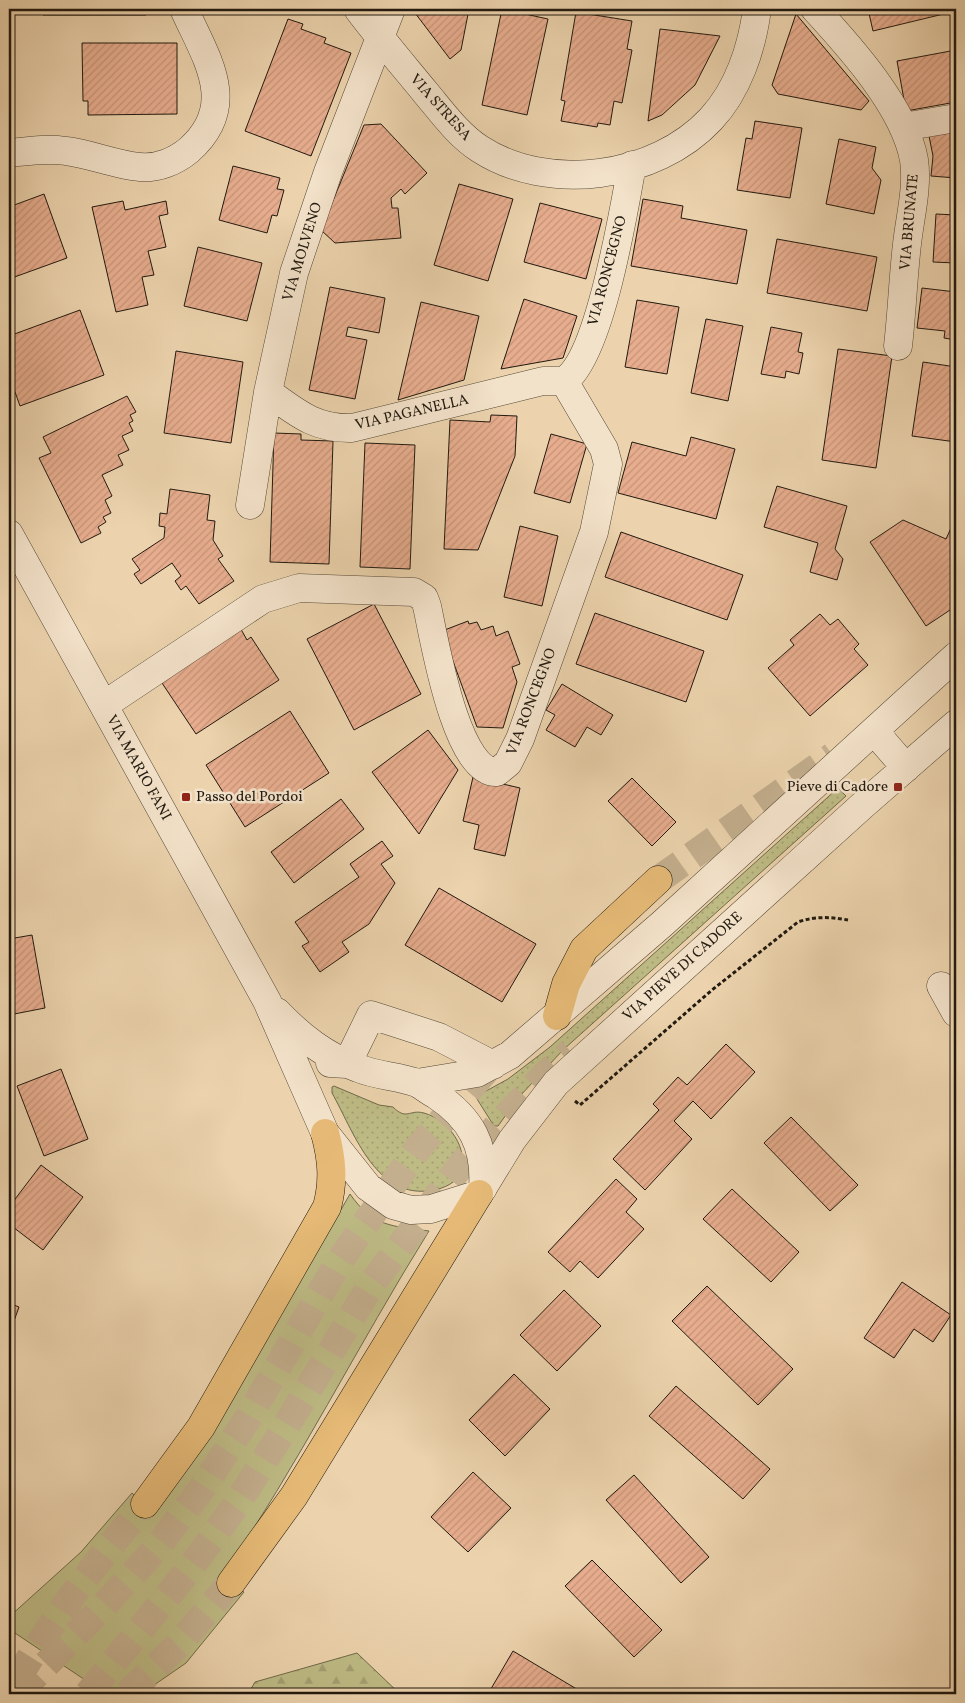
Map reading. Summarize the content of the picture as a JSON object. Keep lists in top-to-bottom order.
{
  "streets": {
    "street": [
      "VIA STRESA",
      "VIA BRUNATE",
      "VIA MOLVENO",
      "VIA RONCEGNO",
      "VIA PAGANELLA",
      "VIA MARIO FANI",
      "VIA PIEVE DI CADORE"
    ]
  },
  "crossings": [
    ["VIA STRESA", "VIA MOLVENO"],
    ["VIA STRESA", "VIA RONCEGNO"],
    ["VIA MOLVENO", "VIA PAGANELLA"],
    ["VIA RONCEGNO", "VIA PAGANELLA"],
    ["VIA RONCEGNO", "VIA MARIO FANI"]
  ],
  "places": {
    "transit": ["Pieve di Cadore", "Passo del Pordoi"]
  }
}
